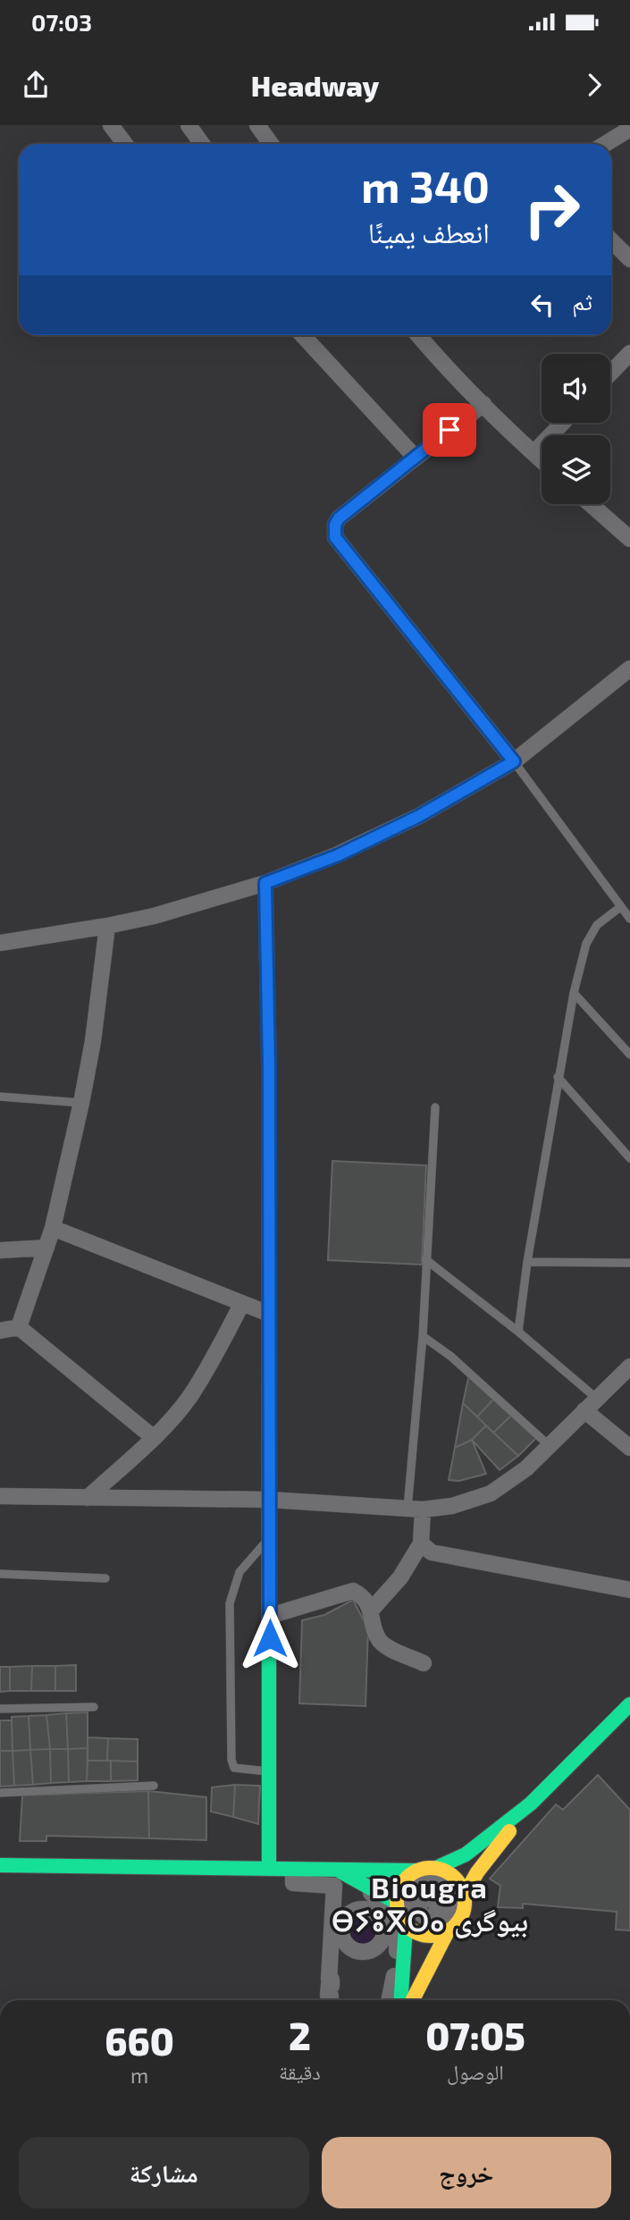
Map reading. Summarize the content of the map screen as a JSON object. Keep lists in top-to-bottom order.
{
  "districts": ["Biougra ⴱⵢⵓⴳⵔⴰ بيوگرى"],
  "page": {
    "status": "07:03",
    "header": "Headway",
    "turn": ["340 m", "انعطف يمينًا"],
    "then": "ثم",
    "eta": [
      "07:05",
      "الوصول",
      "2",
      "دقيقة",
      "660",
      "m"
    ],
    "buttons": ["خروج", "مشاركة"]
  }
}
